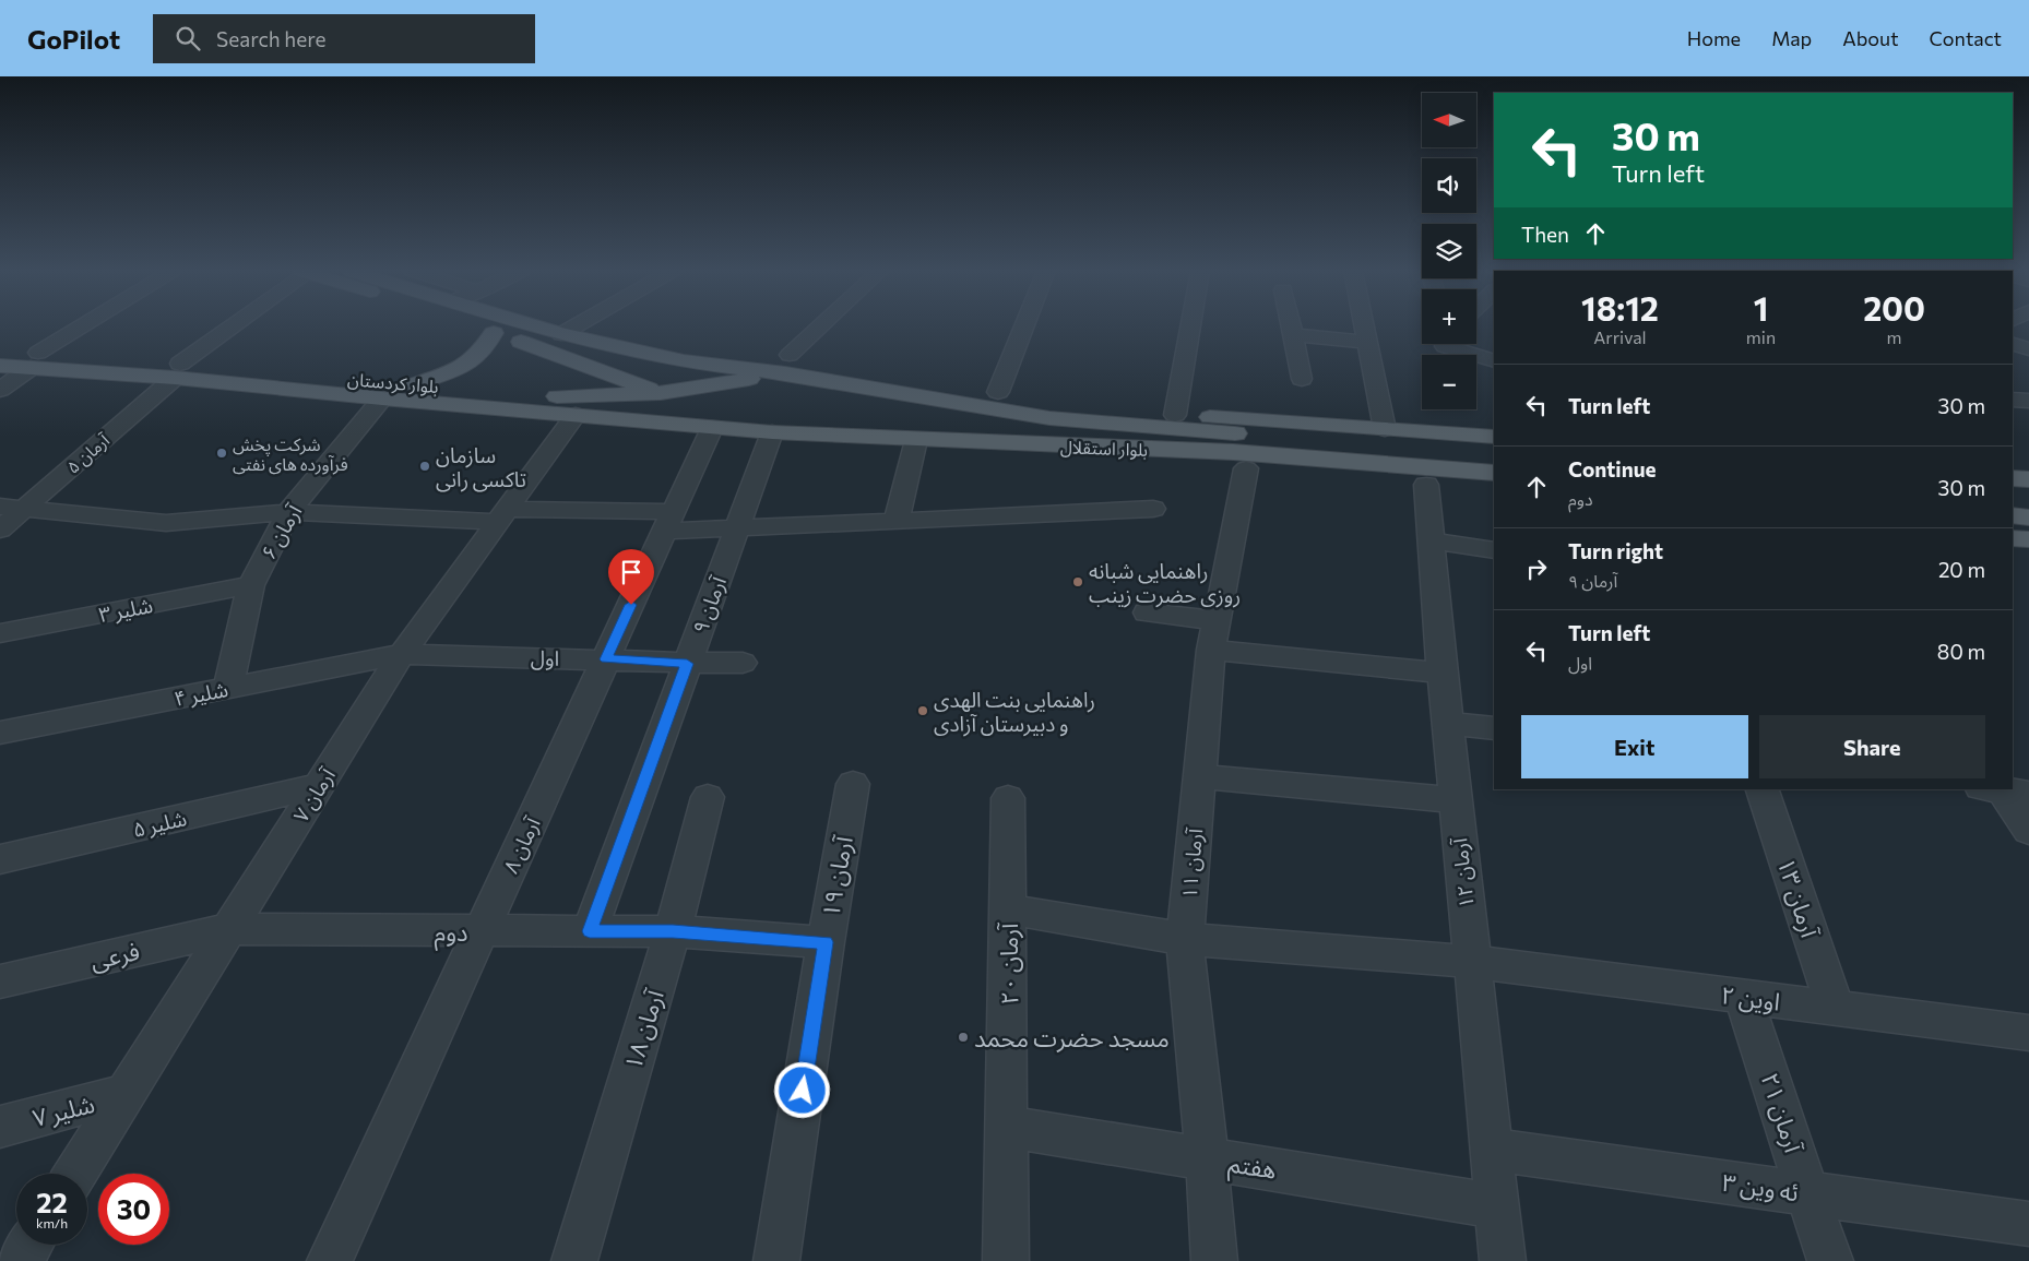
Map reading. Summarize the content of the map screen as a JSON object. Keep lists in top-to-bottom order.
{
  "streets": {
    "main road": ["بلوار کردستان", "بلوار استقلال"],
    "street": [
      "آرمان ۵",
      "آرمان ۶",
      "آرمان ۹",
      "شلیر ۳",
      "اول",
      "شلیر ۴",
      "آرمان ۷",
      "شلیر ۵",
      "آرمان ۸",
      "آرمان ۱۱",
      "آرمان ۱۲",
      "آرمان ۱۹",
      "آرمان ۱۳",
      "دوم",
      "فرعی",
      "آرمان ۲۰",
      "اوین ۲",
      "آرمان ۱۸",
      "شلیر ۷",
      "آرمان ۲۱",
      "هفتم",
      "ئه وین ۳"
    ]
  },
  "crossings": [
    ["بلوار کردستان", "بلوار استقلال"],
    ["بلوار کردستان", "آرمان ۵"],
    ["بلوار کردستان", "آرمان ۶"],
    ["بلوار کردستان", "آرمان ۷"],
    ["بلوار کردستان", "آرمان ۸"],
    ["بلوار استقلال", "آرمان ۹"],
    ["بلوار استقلال", "آرمان ۸"],
    ["آرمان ۶", "شلیر ۳"],
    ["آرمان ۶", "شلیر ۴"],
    ["آرمان ۹", "اول"],
    ["آرمان ۹", "دوم"],
    ["اول", "شلیر ۴"],
    ["اول", "آرمان ۷"],
    ["اول", "آرمان ۸"],
    ["شلیر ۴", "آرمان ۷"],
    ["آرمان ۷", "شلیر ۵"],
    ["آرمان ۷", "دوم"],
    ["آرمان ۷", "فرعی"],
    ["آرمان ۷", "شلیر ۷"],
    ["آرمان ۸", "دوم"],
    ["آرمان ۱۱", "اوین ۲"],
    ["آرمان ۱۱", "هفتم"],
    ["آرمان ۱۲", "اوین ۲"],
    ["آرمان ۱۲", "هفتم"],
    ["آرمان ۱۲", "ئه وین ۳"],
    ["آرمان ۱۹", "دوم"],
    ["آرمان ۱۳", "اوین ۲"],
    ["دوم", "فرعی"],
    ["دوم", "آرمان ۱۸"],
    ["آرمان ۲۰", "اوین ۲"],
    ["آرمان ۲۰", "هفتم"],
    ["اوین ۲", "آرمان ۲۱"],
    ["آرمان ۲۱", "ئه وین ۳"]
  ],
  "places": [
    "شرکت پخش فرآورده های نفتی",
    "سازمان تاکسی رانی",
    "راهنمایی شبانه روزی حضرت زینب",
    "راهنمایی بنت الهدی و دبیرستان آزادی",
    "مسجد حضرت محمد"
  ],
  "north": "left",
  "page": {
    "header": "GoPilot",
    "search": "Search here",
    "nav": [
      "Home",
      "Map",
      "About",
      "Contact"
    ],
    "map_buttons": ["+", "−"],
    "turn": ["30 m", "Turn left"],
    "then": "Then",
    "eta": [
      "18:12",
      "Arrival",
      "1",
      "min",
      "200",
      "m"
    ],
    "list": [
      {
        "name": "Turn left",
        "value": "30 m"
      },
      {
        "name": "Continue",
        "note": "دوم",
        "value": "30 m"
      },
      {
        "name": "Turn right",
        "note": "آرمان ۹",
        "value": "20 m"
      },
      {
        "name": "Turn left",
        "note": "اول",
        "value": "80 m"
      }
    ],
    "buttons": ["Exit", "Share"],
    "speed": "22 km/h",
    "limit": "30"
  }
}
